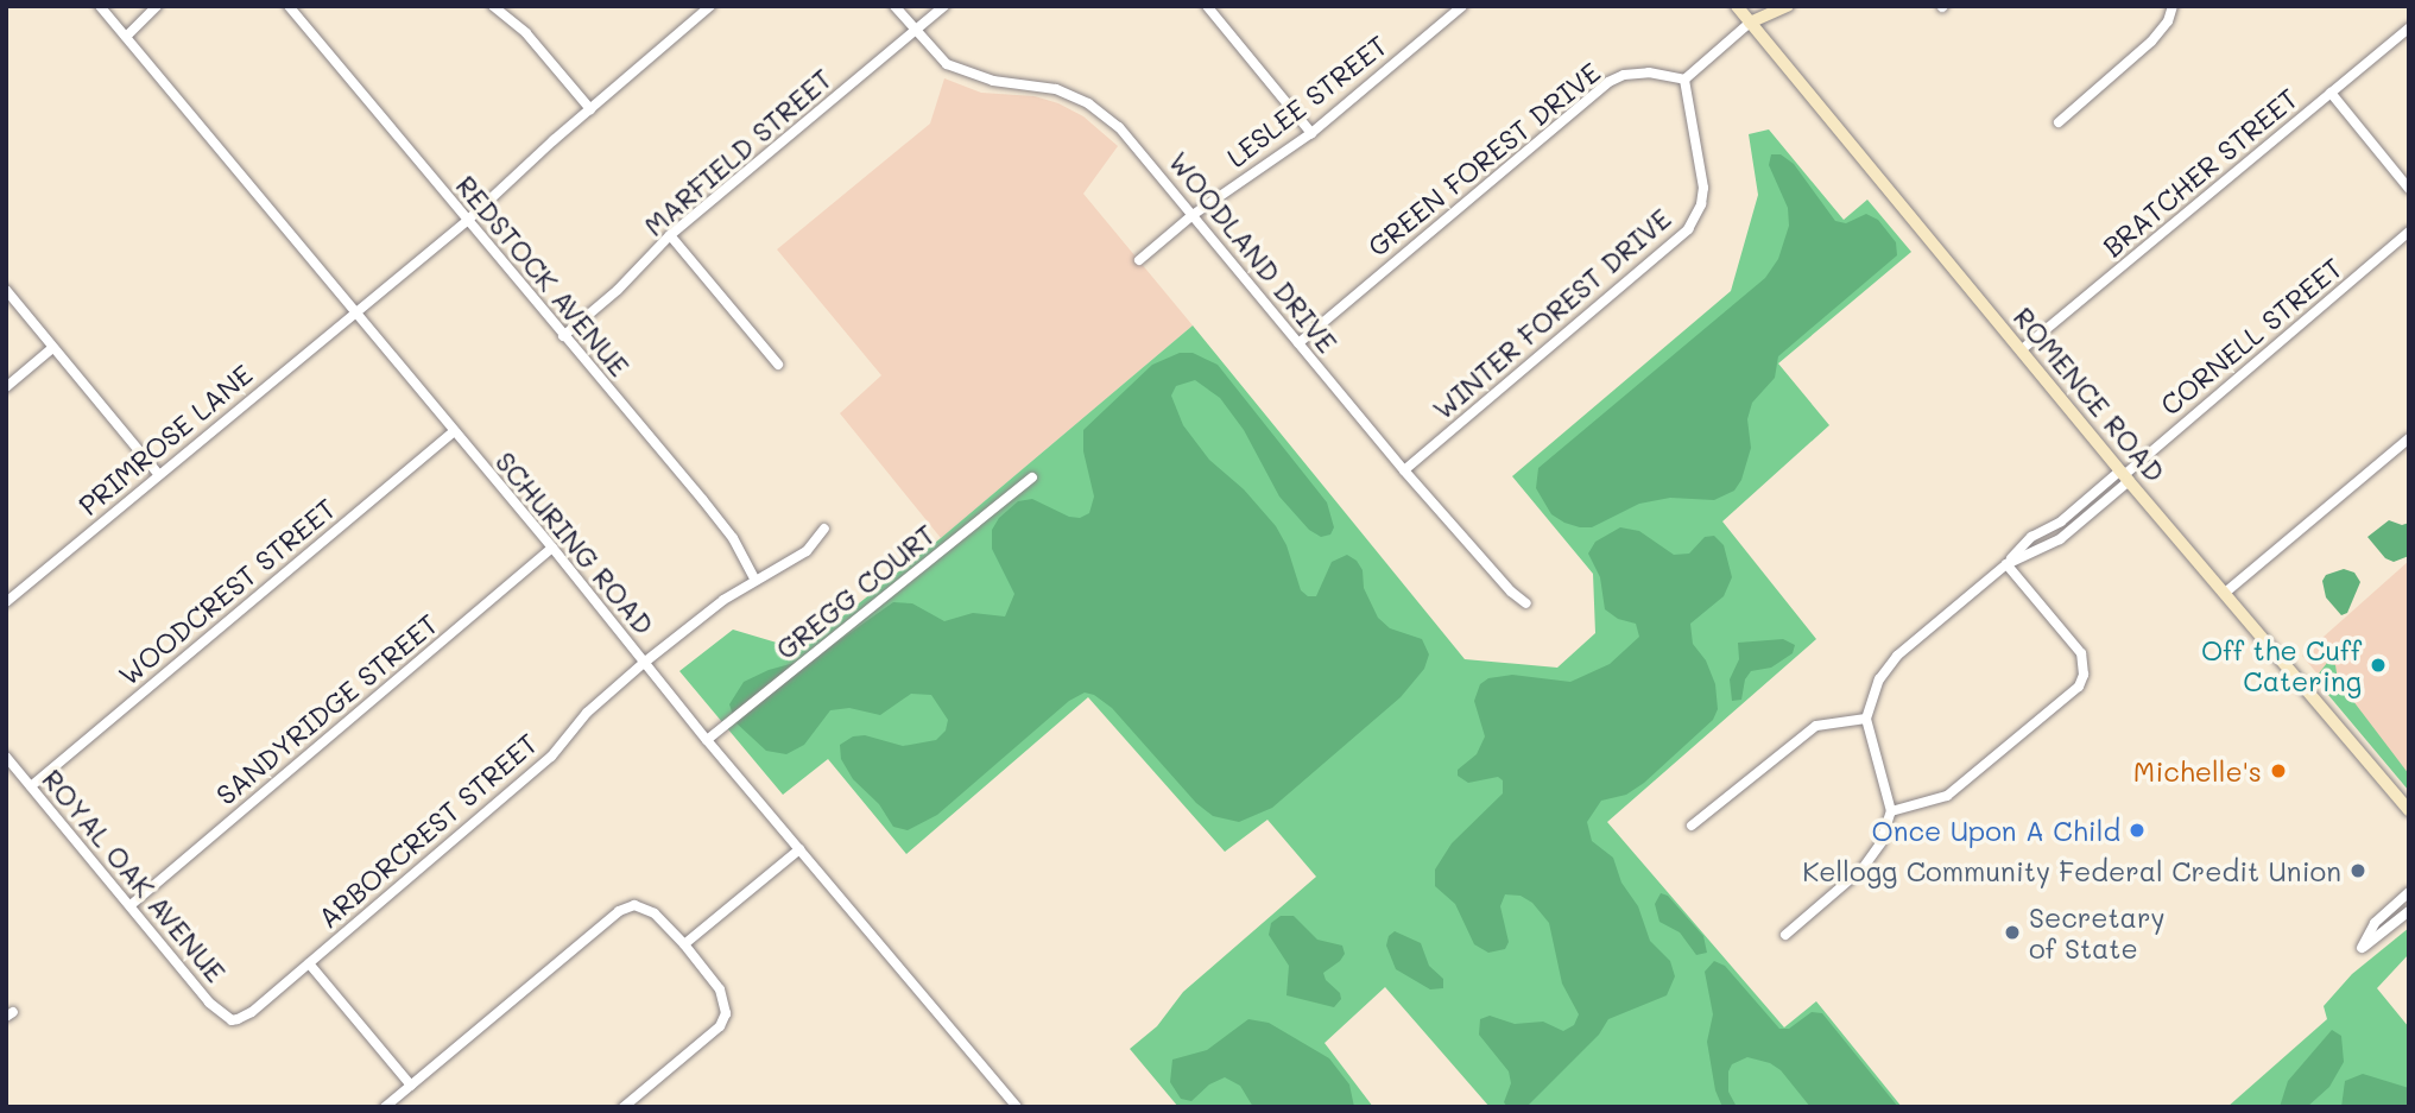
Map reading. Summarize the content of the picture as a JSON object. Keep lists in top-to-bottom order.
{
  "streets": {
    "street": [
      "LESLEE STREET",
      "MARFIELD STREET",
      "GREEN FOREST DRIVE",
      "BRATCHER STREET",
      "WOODLAND DRIVE",
      "REDSTOCK AVENUE",
      "WINTER FOREST DRIVE",
      "CORNELL STREET",
      "ROMENCE ROAD",
      "PRIMROSE LANE",
      "SCHURING ROAD",
      "WOODCREST STREET",
      "GREGG COURT",
      "SANDYRIDGE STREET",
      "ARBORCREST STREET",
      "ROYAL OAK AVENUE"
    ]
  },
  "crossings": [
    ["LESLEE STREET", "WOODLAND DRIVE"],
    ["MARFIELD STREET", "WOODLAND DRIVE"],
    ["MARFIELD STREET", "REDSTOCK AVENUE"],
    ["GREEN FOREST DRIVE", "WOODLAND DRIVE"],
    ["GREEN FOREST DRIVE", "WINTER FOREST DRIVE"],
    ["BRATCHER STREET", "ROMENCE ROAD"],
    ["WOODLAND DRIVE", "WINTER FOREST DRIVE"],
    ["REDSTOCK AVENUE", "PRIMROSE LANE"],
    ["REDSTOCK AVENUE", "ARBORCREST STREET"],
    ["CORNELL STREET", "ROMENCE ROAD"],
    ["PRIMROSE LANE", "SCHURING ROAD"],
    ["SCHURING ROAD", "WOODCREST STREET"],
    ["SCHURING ROAD", "GREGG COURT"],
    ["SCHURING ROAD", "SANDYRIDGE STREET"],
    ["SCHURING ROAD", "ARBORCREST STREET"],
    ["WOODCREST STREET", "ROYAL OAK AVENUE"],
    ["SANDYRIDGE STREET", "ROYAL OAK AVENUE"],
    ["ARBORCREST STREET", "ROYAL OAK AVENUE"]
  ],
  "places": [
    "Off the Cuff Catering",
    "Michelle's",
    "Once Upon A Child",
    "Kellogg Community Federal Credit Union",
    "Secretary of State"
  ]
}
